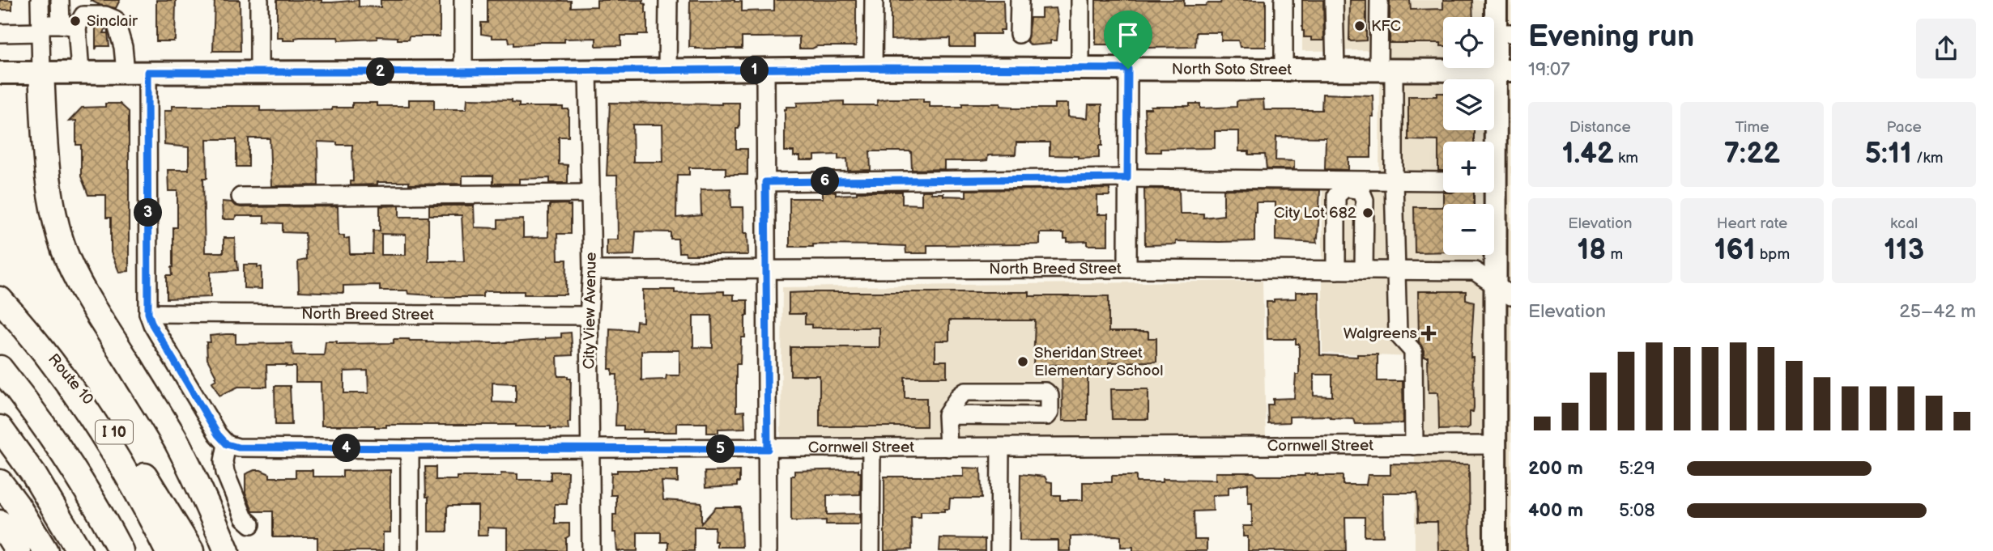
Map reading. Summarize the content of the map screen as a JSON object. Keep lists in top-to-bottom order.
{
  "streets": {
    "highway": ["Route 10", "I 10"],
    "main road": ["North Soto Street"],
    "street": ["North Breed Street", "City View Avenue", "Cornwell Street"]
  },
  "crossings": [
    ["North Soto Street", "City View Avenue"],
    ["North Breed Street", "City View Avenue"],
    ["City View Avenue", "Cornwell Street"],
    ["Route 10", "I 10"]
  ],
  "places": {
    "other": [
      "Sinclair",
      "KFC",
      "City Lot 682",
      "Sheridan Street Elementary School"
    ],
    "health": ["Walgreens"]
  },
  "page": {
    "heading": ["Evening run", "19:07"],
    "map_buttons": ["+", "−"],
    "pins": [
      "1",
      "2",
      "6",
      "3",
      "4",
      "5"
    ],
    "stats": [
      ["Distance", "1.42 km"],
      ["Time", "7:22"],
      ["Pace", "5:11 /km"],
      ["Elevation", "18 m"],
      ["Heart rate", "161 bpm"],
      ["kcal", "113"]
    ],
    "chart": ["Elevation", "25–42 m"],
    "list": [
      {
        "name": "200 m",
        "note": "5:29"
      },
      {
        "name": "400 m",
        "note": "5:08"
      }
    ]
  }
}
